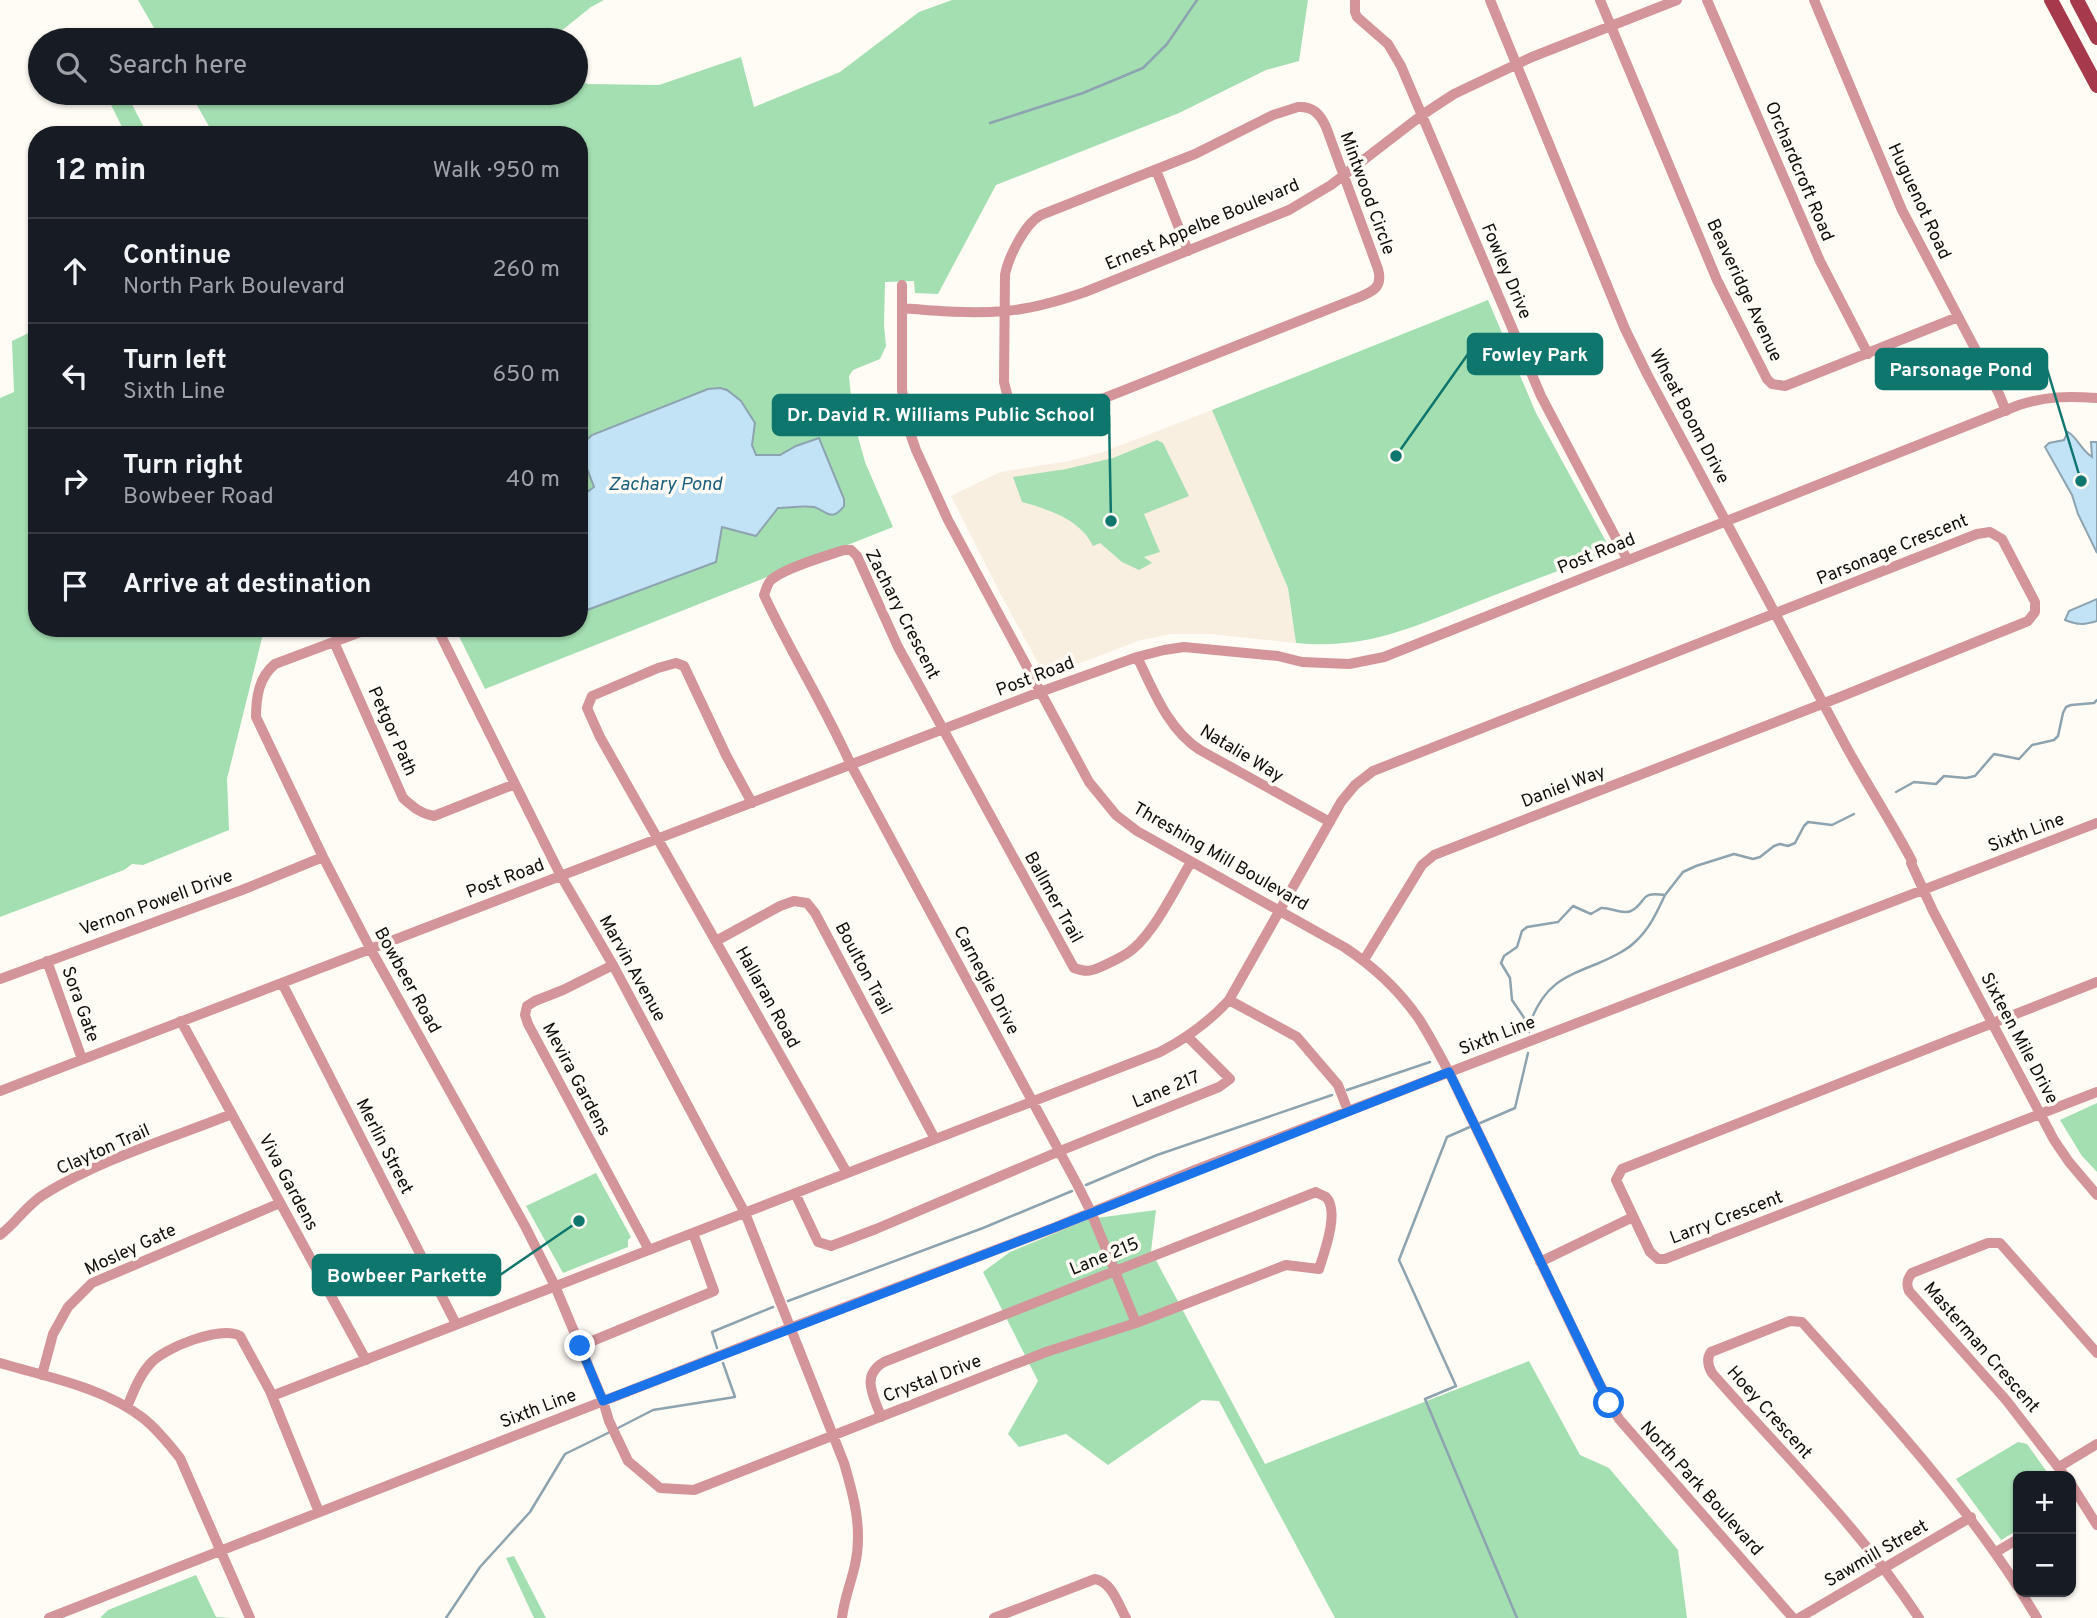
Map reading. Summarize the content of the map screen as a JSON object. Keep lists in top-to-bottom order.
{
  "streets": {
    "street": [
      "Orchardcroft Road",
      "Mintwood Circle",
      "Huguenot Road",
      "Ernest Appelbe Boulevard",
      "Fowley Drive",
      "Beaveridge Avenue",
      "Wheat Boom Drive",
      "Parsonage Crescent",
      "Post Road",
      "Zachary Crescent",
      "Petgor Path",
      "Natalie Way",
      "Daniel Way",
      "Sixth Line",
      "Threshing Mill Boulevard",
      "Ballmer Trail",
      "Vernon Powell Drive",
      "Marvin Avenue",
      "Boulton Trail",
      "Bowbeer Road",
      "Carnegie Drive",
      "Hallaran Road",
      "Sora Gate",
      "Sixteen Mile Drive",
      "Mevira Gardens",
      "Lane 217",
      "Merlin Street",
      "Clayton Trail",
      "Viva Gardens",
      "Larry Crescent",
      "Mosley Gate",
      "Lane 215",
      "Masterman Crescent",
      "Crystal Drive",
      "Hoey Crescent",
      "North Park Boulevard",
      "Sawmill Street"
    ]
  },
  "crossings": [
    ["Orchardcroft Road", "Beaveridge Avenue"],
    ["Mintwood Circle", "Ernest Appelbe Boulevard"],
    ["Huguenot Road", "Beaveridge Avenue"],
    ["Huguenot Road", "Post Road"],
    ["Ernest Appelbe Boulevard", "Fowley Drive"],
    ["Ernest Appelbe Boulevard", "Beaveridge Avenue"],
    ["Ernest Appelbe Boulevard", "Wheat Boom Drive"],
    ["Ernest Appelbe Boulevard", "Threshing Mill Boulevard"],
    ["Fowley Drive", "Post Road"],
    ["Wheat Boom Drive", "Parsonage Crescent"],
    ["Wheat Boom Drive", "Post Road"],
    ["Wheat Boom Drive", "Daniel Way"],
    ["Wheat Boom Drive", "Sixth Line"],
    ["Wheat Boom Drive", "Sixteen Mile Drive"],
    ["Parsonage Crescent", "Daniel Way"],
    ["Post Road", "Zachary Crescent"],
    ["Post Road", "Natalie Way"],
    ["Post Road", "Threshing Mill Boulevard"],
    ["Post Road", "Ballmer Trail"],
    ["Post Road", "Marvin Avenue"],
    ["Post Road", "Bowbeer Road"],
    ["Post Road", "Carnegie Drive"],
    ["Post Road", "Hallaran Road"],
    ["Post Road", "Sora Gate"],
    ["Post Road", "Merlin Street"],
    ["Post Road", "Viva Gardens"],
    ["Zachary Crescent", "Ballmer Trail"],
    ["Zachary Crescent", "Carnegie Drive"],
    ["Petgor Path", "Marvin Avenue"],
    ["Petgor Path", "Bowbeer Road"],
    ["Daniel Way", "Threshing Mill Boulevard"],
    ["Sixth Line", "Threshing Mill Boulevard"],
    ["Sixth Line", "Marvin Avenue"],
    ["Sixth Line", "Bowbeer Road"],
    ["Sixth Line", "Carnegie Drive"],
    ["Sixth Line", "Sixteen Mile Drive"],
    ["Sixth Line", "Crystal Drive"],
    ["Sixth Line", "North Park Boulevard"],
    ["Threshing Mill Boulevard", "Ballmer Trail"],
    ["Threshing Mill Boulevard", "North Park Boulevard"],
    ["Vernon Powell Drive", "Bowbeer Road"],
    ["Vernon Powell Drive", "Sora Gate"],
    ["Marvin Avenue", "Mevira Gardens"],
    ["Marvin Avenue", "Crystal Drive"],
    ["Boulton Trail", "Hallaran Road"],
    ["Bowbeer Road", "Crystal Drive"],
    ["Carnegie Drive", "Lane 217"],
    ["Carnegie Drive", "Lane 215"],
    ["Carnegie Drive", "Crystal Drive"],
    ["Sixteen Mile Drive", "Larry Crescent"],
    ["Clayton Trail", "Viva Gardens"],
    ["Viva Gardens", "Mosley Gate"],
    ["Lane 215", "Crystal Drive"],
    ["Hoey Crescent", "Sawmill Street"]
  ],
  "water": ["Zachary Pond"],
  "places": [
    "Fowley Park",
    "Parsonage Pond",
    "Dr. David R. Williams Public School",
    "Bowbeer Parkette"
  ],
  "page": {
    "search": "Search here",
    "heading": ["12 min", "Walk · 950 m"],
    "list": [
      ["Continue", "North Park Boulevard", "260 m"],
      ["Turn left", "Sixth Line", "650 m"],
      ["Turn right", "Bowbeer Road", "40 m"],
      "Arrive at destination"
    ],
    "map_buttons": ["+", "−"]
  }
}
